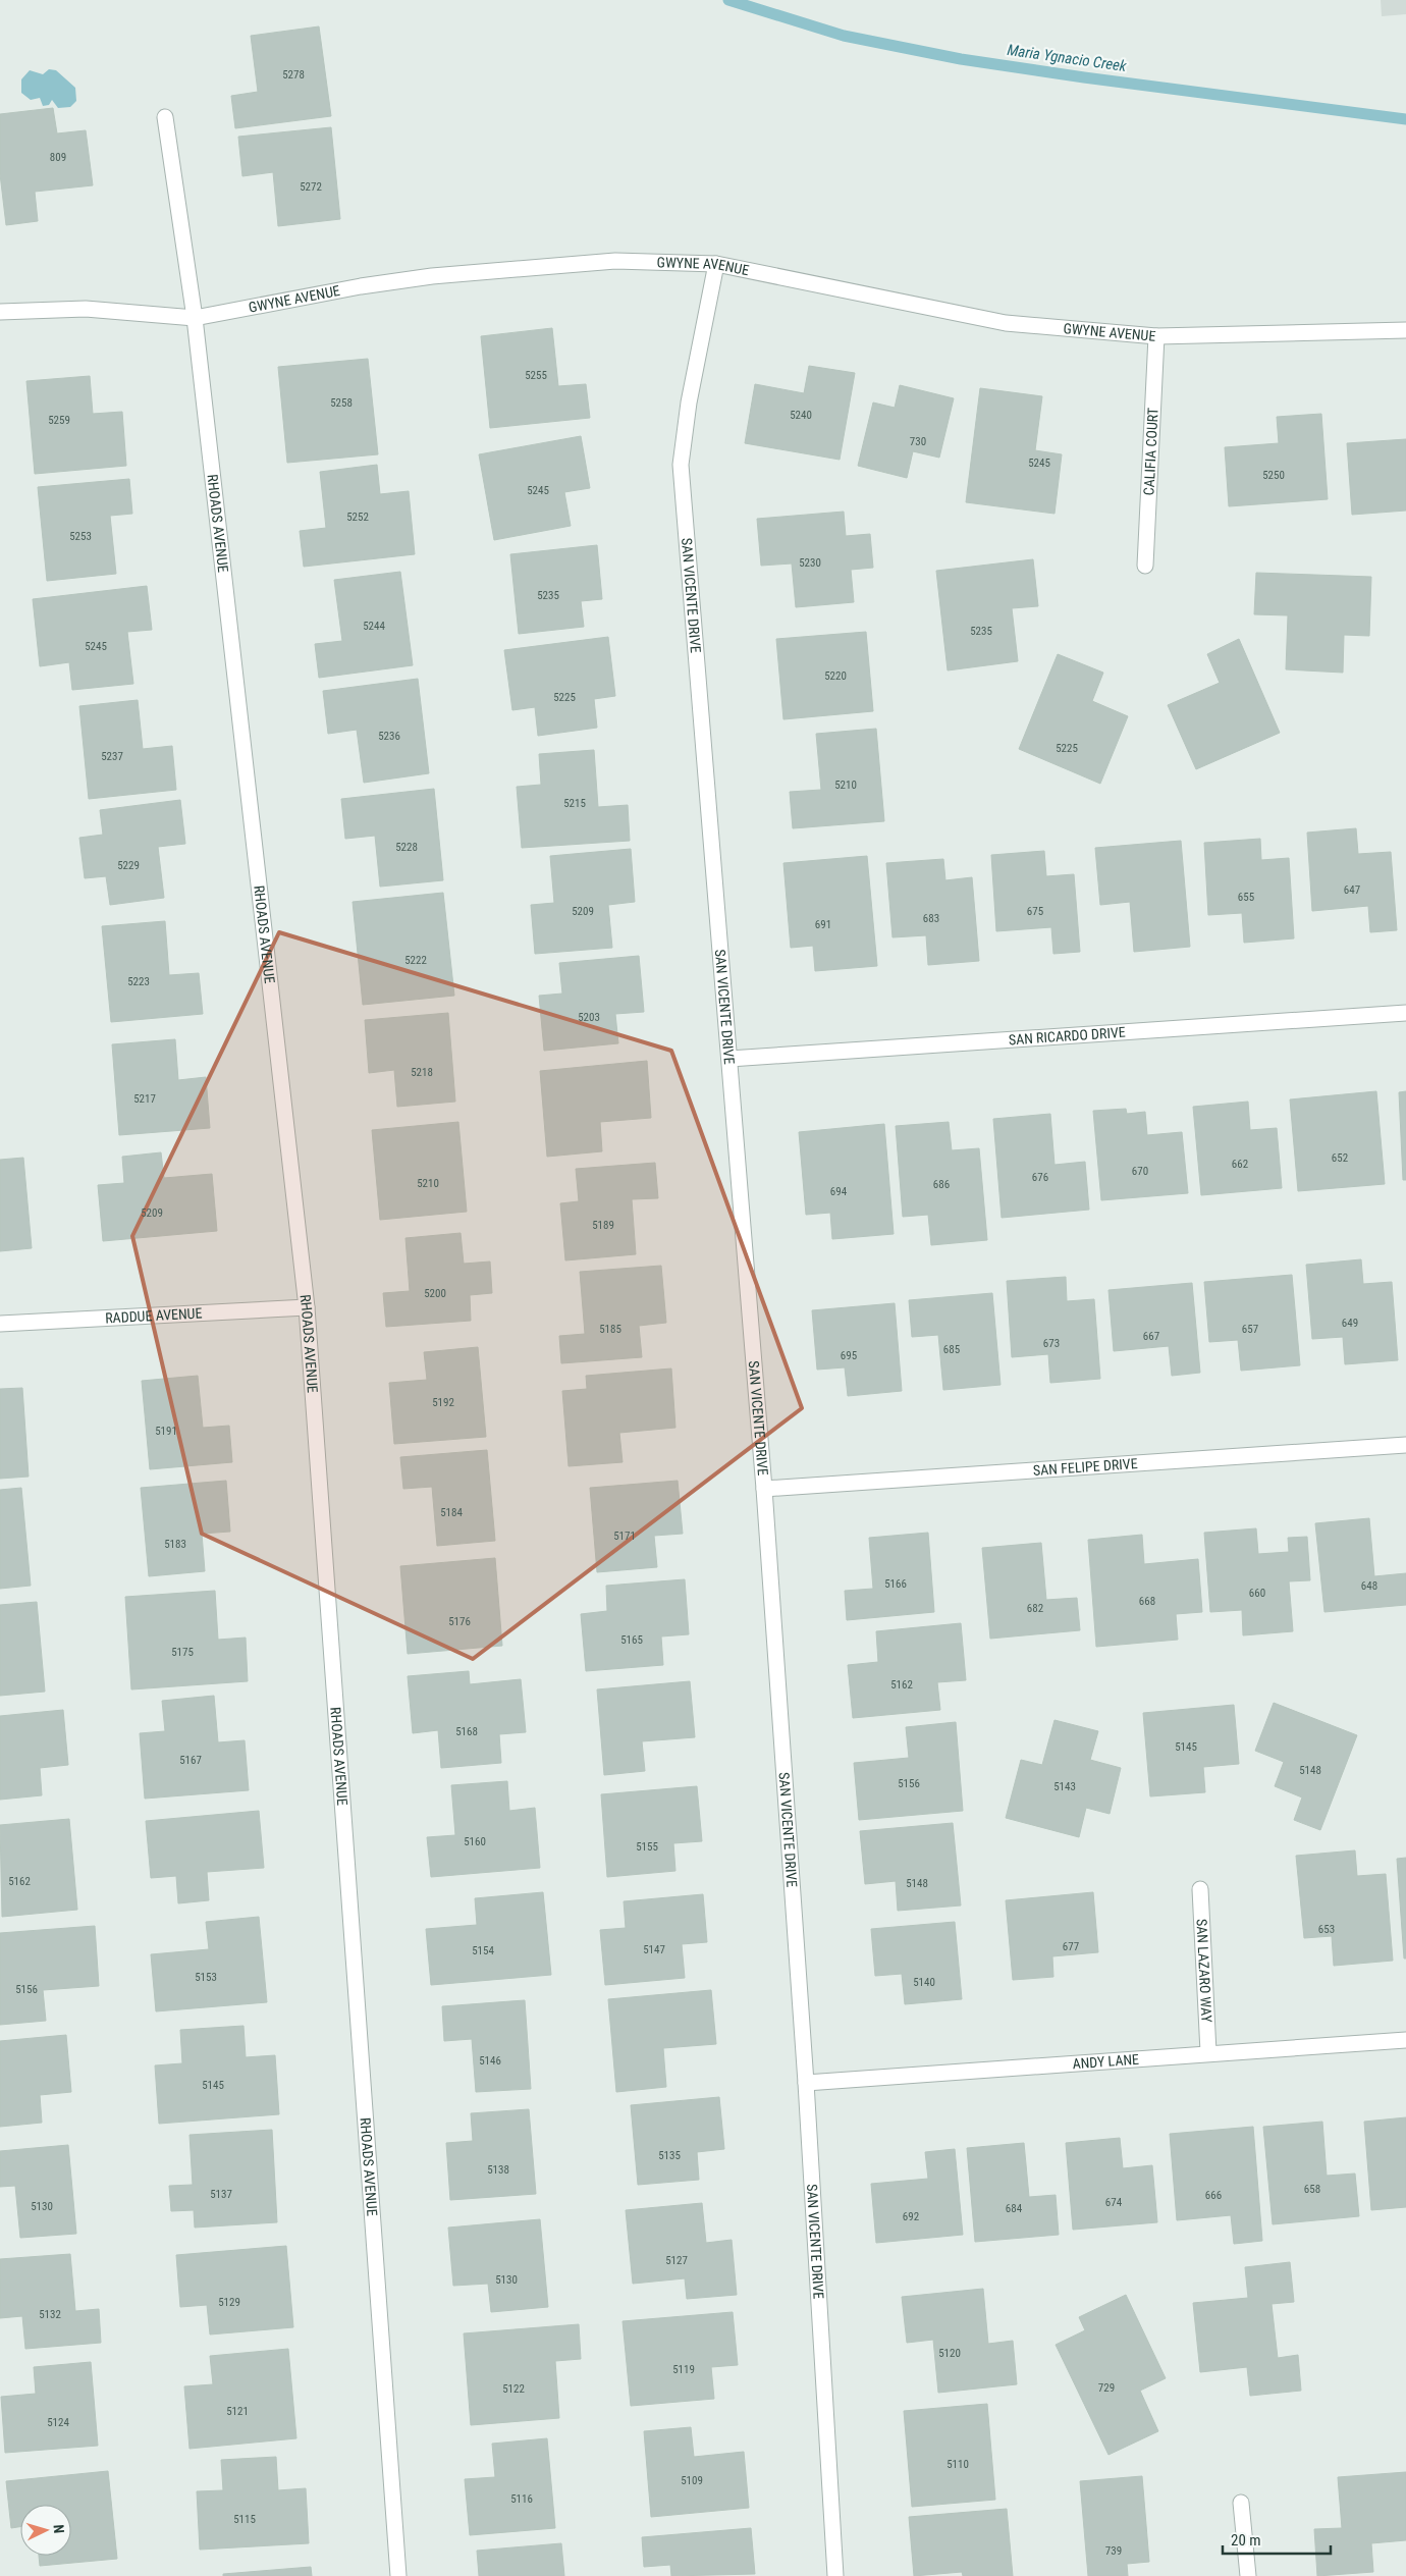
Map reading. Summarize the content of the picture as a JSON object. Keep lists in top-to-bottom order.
{
  "streets": {
    "street": [
      "GWYNE AVENUE",
      "CALIFIA COURT",
      "RHOADS AVENUE",
      "SAN VICENTE DRIVE",
      "SAN RICARDO DRIVE",
      "RADDUE AVENUE",
      "SAN FELIPE DRIVE",
      "SAN LAZARO WAY",
      "ANDY LANE"
    ]
  },
  "crossings": [
    ["GWYNE AVENUE", "CALIFIA COURT"],
    ["GWYNE AVENUE", "RHOADS AVENUE"],
    ["GWYNE AVENUE", "SAN VICENTE DRIVE"],
    ["RHOADS AVENUE", "RADDUE AVENUE"],
    ["SAN VICENTE DRIVE", "SAN RICARDO DRIVE"],
    ["SAN VICENTE DRIVE", "SAN FELIPE DRIVE"],
    ["SAN VICENTE DRIVE", "ANDY LANE"],
    ["SAN LAZARO WAY", "ANDY LANE"]
  ],
  "water": ["Maria Ygnacio Creek"],
  "house_numbers": [
    "5278",
    "809",
    "5272",
    "5255",
    "5258",
    "5240",
    "5259",
    "730",
    "5245",
    "5250",
    "5245",
    "5252",
    "5253",
    "5230",
    "5235",
    "5244",
    "5235",
    "5245",
    "5220",
    "5225",
    "5236",
    "5225",
    "5237",
    "5210",
    "5215",
    "5228",
    "5229",
    "647",
    "655",
    "5209",
    "675",
    "683",
    "691",
    "5222",
    "5223",
    "5203",
    "5218",
    "5217",
    "652",
    "662",
    "670",
    "676",
    "5210",
    "686",
    "694",
    "5209",
    "5189",
    "5200",
    "649",
    "5185",
    "657",
    "667",
    "673",
    "685",
    "695",
    "5192",
    "5191",
    "5184",
    "5171",
    "5183",
    "5166",
    "648",
    "660",
    "668",
    "682",
    "5176",
    "5165",
    "5175",
    "5162",
    "5168",
    "5145",
    "5167",
    "5148",
    "5156",
    "5143",
    "5160",
    "5155",
    "5162",
    "5148",
    "653",
    "677",
    "5147",
    "5154",
    "5153",
    "5140",
    "5156",
    "5146",
    "5145",
    "5135",
    "5138",
    "658",
    "5137",
    "666",
    "674",
    "5130",
    "684",
    "692",
    "5127",
    "5130",
    "5129",
    "5132",
    "5120",
    "5119",
    "729",
    "5122",
    "5121",
    "5124",
    "5110",
    "5109",
    "5116",
    "5115",
    "739"
  ],
  "scale_bar": "20 m",
  "north": "right"
}
